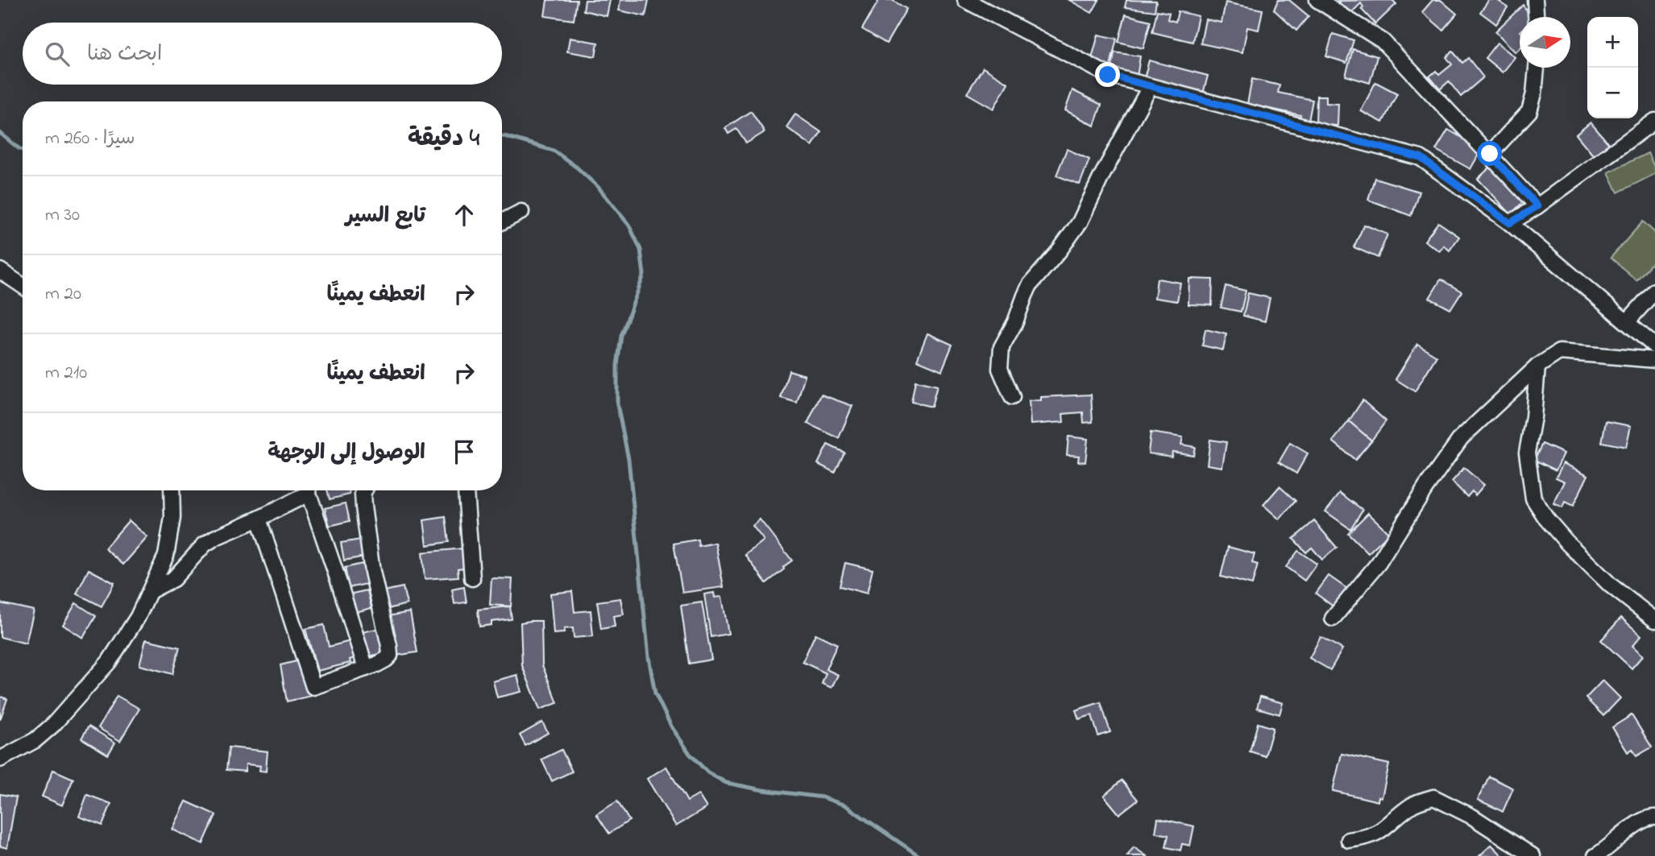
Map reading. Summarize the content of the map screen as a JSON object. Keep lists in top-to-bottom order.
{
  "north": "right",
  "page": {
    "map_buttons": ["+", "−"],
    "search": "ابحث هنا",
    "heading": ["4 دقيقة", "سيرًا · 260 m"],
    "list": [
      ["تابع السير", "30 m"],
      ["انعطف يمينًا", "20 m"],
      ["انعطف يمينًا", "210 m"],
      "الوصول إلى الوجهة"
    ]
  }
}
